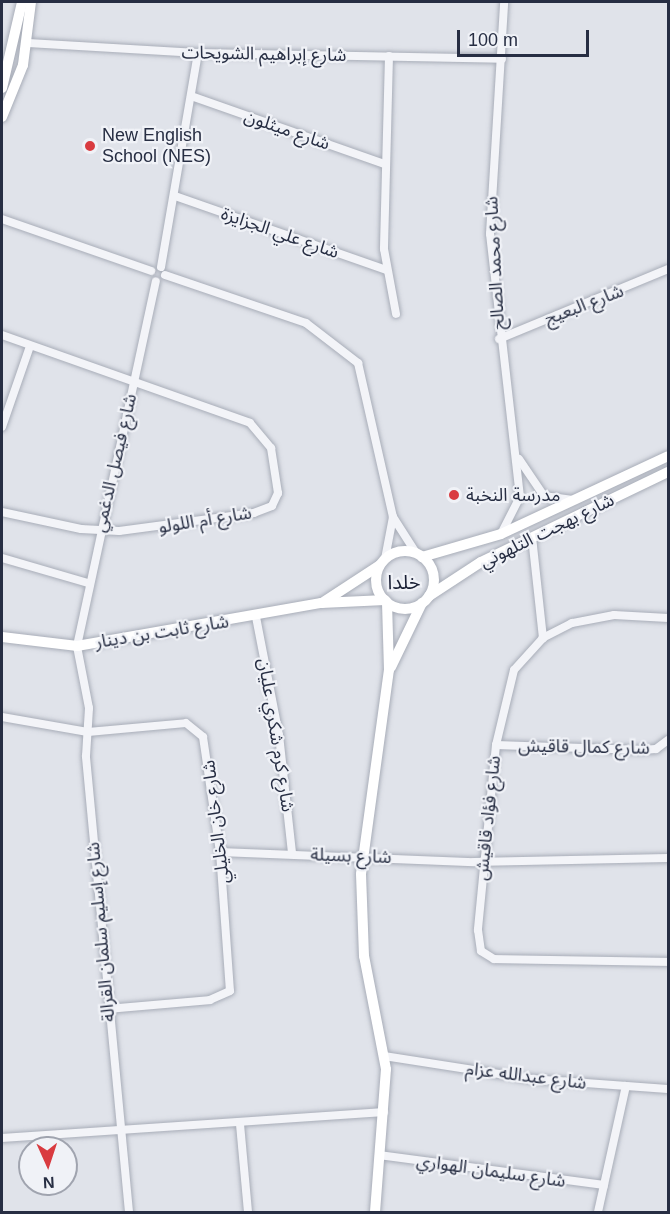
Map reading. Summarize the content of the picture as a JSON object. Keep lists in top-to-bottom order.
{
  "streets": {
    "street": [
      "شارع إبراهيم الشويحات",
      "شارع ميثلون",
      "شارع علي الجزايزة",
      "شارع محمد الصالح",
      "شارع البعيج",
      "شارع فيصل الدغمي",
      "شارع أم اللولو",
      "شارع بهجت التلهوني",
      "شارع ثابت بن دينار",
      "شارع كرم شكري عليان",
      "شارع كمال قاقيش",
      "شارع فؤاد قاقيش",
      "شارع خان الخليلي",
      "شارع بسيلة",
      "شارع إسليم سلمان القرالة",
      "شارع عبدالله عزام",
      "شارع سليمان الهواري"
    ]
  },
  "crossings": [
    ["شارع إبراهيم الشويحات", "شارع محمد الصالح"],
    ["شارع محمد الصالح", "شارع البعيج"],
    ["شارع محمد الصالح", "شارع بهجت التلهوني"],
    ["شارع فيصل الدغمي", "شارع أم اللولو"],
    ["شارع فيصل الدغمي", "شارع ثابت بن دينار"],
    ["شارع فيصل الدغمي", "شارع إسليم سلمان القرالة"],
    ["شارع بهجت التلهوني", "شارع ثابت بن دينار"],
    ["شارع ثابت بن دينار", "شارع كرم شكري عليان"],
    ["شارع ثابت بن دينار", "شارع إسليم سلمان القرالة"],
    ["شارع كرم شكري عليان", "شارع بسيلة"],
    ["شارع كمال قاقيش", "شارع فؤاد قاقيش"],
    ["شارع فؤاد قاقيش", "شارع بسيلة"],
    ["شارع خان الخليلي", "شارع بسيلة"],
    ["شارع خان الخليلي", "شارع إسليم سلمان القرالة"]
  ],
  "districts": ["خلدا"],
  "places": ["New English School (NES)", "مدرسة النخبة"],
  "scale_bar": "100 m",
  "north": "bottom"
}
